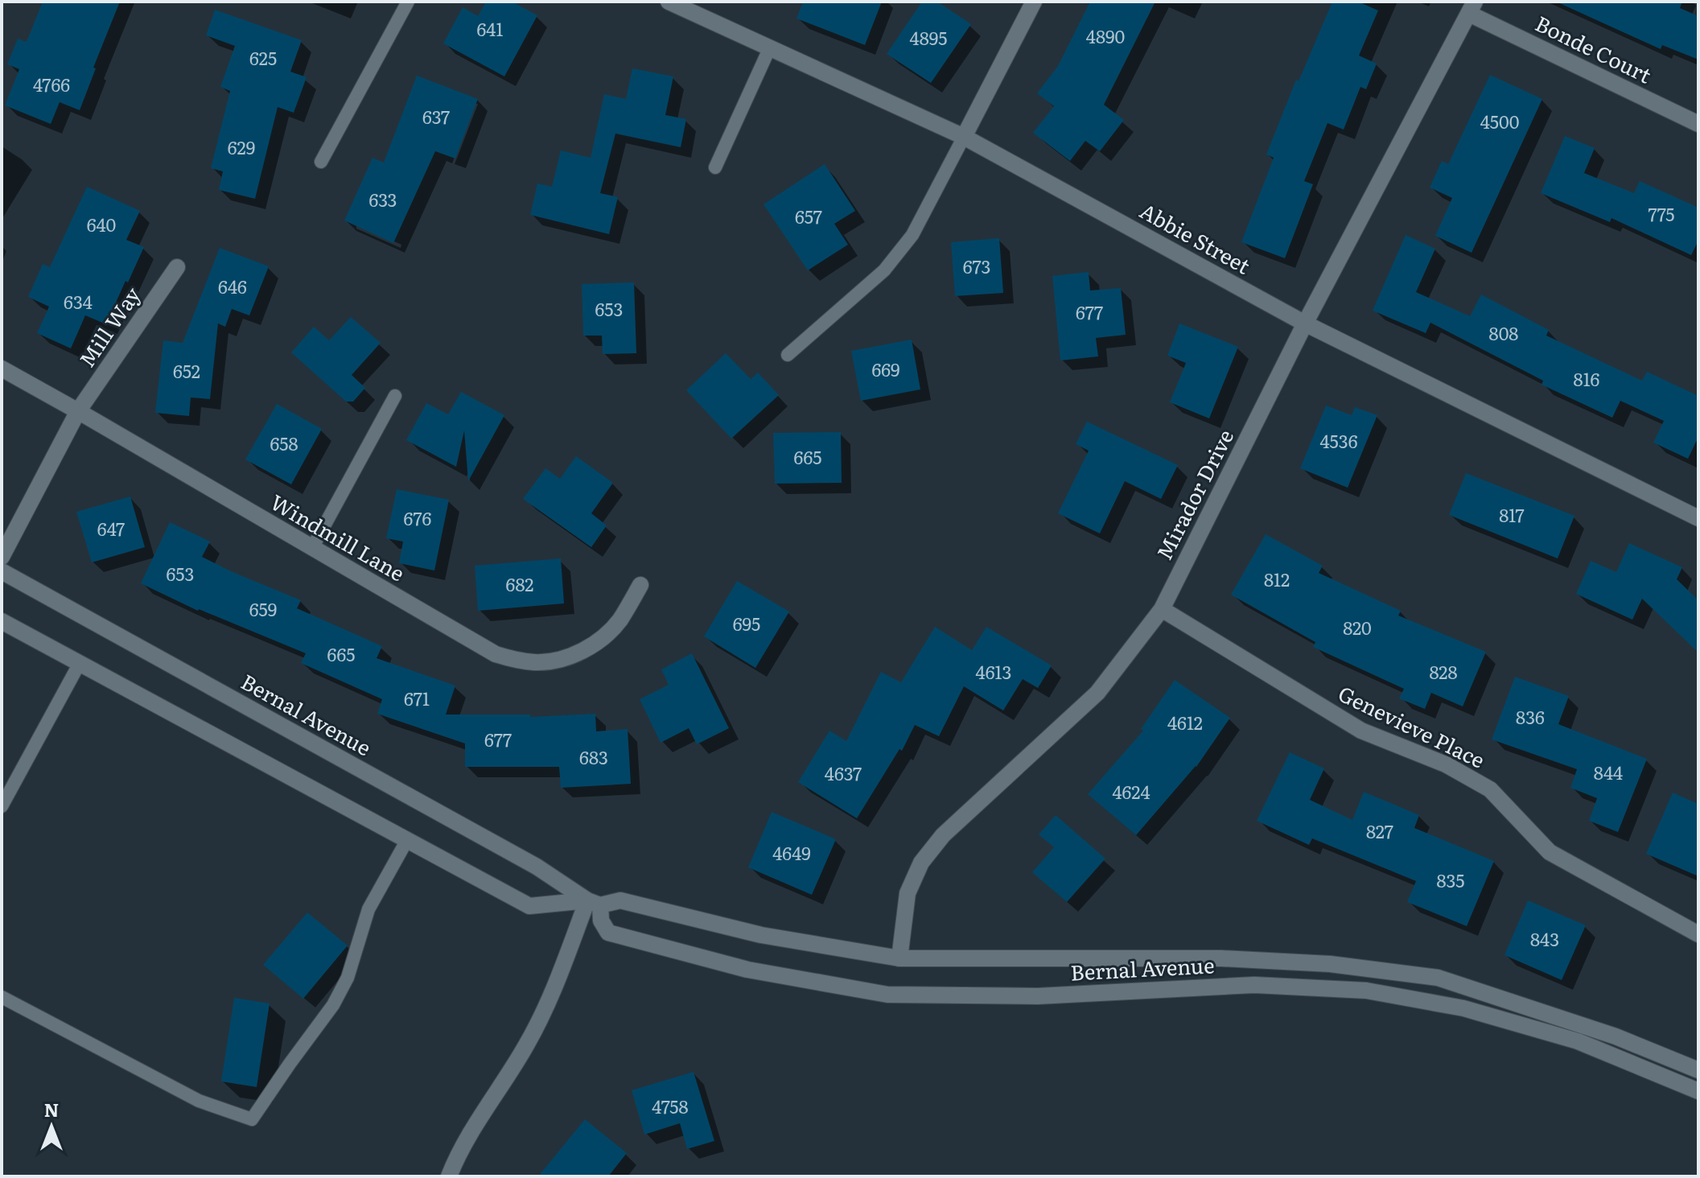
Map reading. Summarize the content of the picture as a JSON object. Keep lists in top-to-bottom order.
{
  "streets": {
    "street": [
      "Bonde Court",
      "Abbie Street",
      "Mill Way",
      "Mirador Drive",
      "Windmill Lane",
      "Bernal Avenue",
      "Genevieve Place"
    ]
  },
  "crossings": [
    ["Bonde Court", "Mirador Drive"],
    ["Abbie Street", "Mirador Drive"],
    ["Mill Way", "Windmill Lane"],
    ["Mirador Drive", "Bernal Avenue"],
    ["Mirador Drive", "Genevieve Place"]
  ],
  "house_numbers": [
    "641",
    "4890",
    "4895",
    "625",
    "4766",
    "637",
    "4500",
    "629",
    "633",
    "775",
    "657",
    "640",
    "673",
    "646",
    "634",
    "653",
    "677",
    "808",
    "669",
    "652",
    "816",
    "4536",
    "658",
    "665",
    "817",
    "676",
    "647",
    "653",
    "812",
    "682",
    "659",
    "695",
    "820",
    "665",
    "4613",
    "828",
    "671",
    "836",
    "4612",
    "677",
    "683",
    "844",
    "4637",
    "4624",
    "827",
    "4649",
    "835",
    "843",
    "4758"
  ],
  "north": "top"
}
